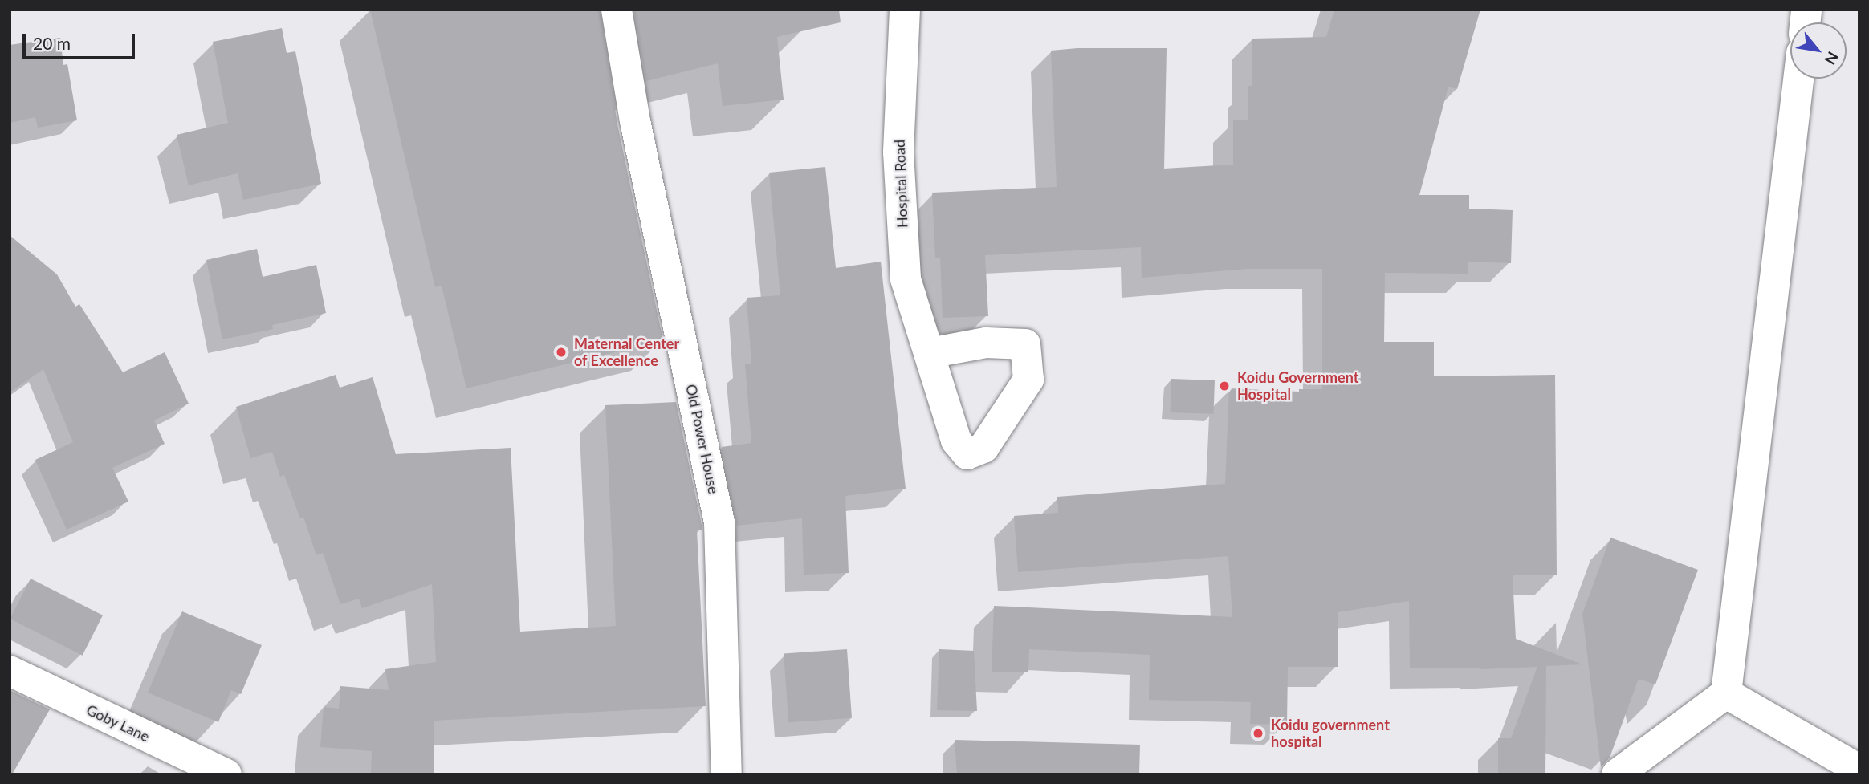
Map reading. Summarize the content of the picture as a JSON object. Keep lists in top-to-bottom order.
{
  "streets": {
    "street": ["Hospital Road", "Old Power House", "Goby Lane"]
  },
  "places": ["Maternal Center of Excellence", "Koidu Government Hospital", "Koidu government hospital"],
  "scale_bar": "20 m",
  "north": "bottom right"
}
